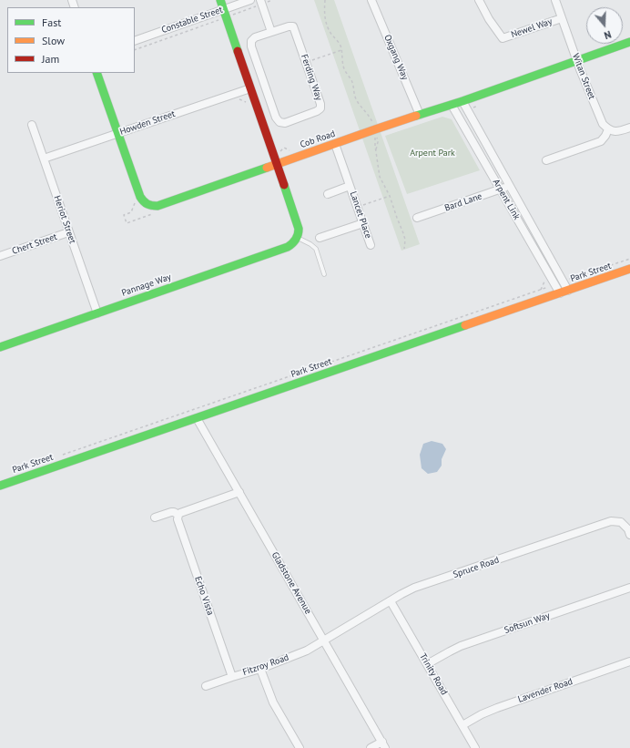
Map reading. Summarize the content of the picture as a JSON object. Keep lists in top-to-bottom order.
{
  "streets": {
    "street": [
      "Constable Street",
      "Newel Way",
      "Oxgang Way",
      "Witan Street",
      "Ferding Way",
      "Howden Street",
      "Cob Road",
      "Arpent Link",
      "Bard Lane",
      "Lancet Place",
      "Heriot Street",
      "Chert Street",
      "Park Street",
      "Pannage Way",
      "Spruce Road",
      "Gladstone Avenue",
      "Echo Vista",
      "Softsun Way",
      "Fitzroy Road",
      "Trinity Road",
      "Lavender Road"
    ]
  },
  "crossings": [
    ["Newel Way", "Witan Street"],
    ["Oxgang Way", "Cob Road"],
    ["Witan Street", "Cob Road"],
    ["Howden Street", "Cob Road"],
    ["Howden Street", "Heriot Street"],
    ["Cob Road", "Arpent Link"],
    ["Cob Road", "Lancet Place"],
    ["Arpent Link", "Bard Lane"],
    ["Arpent Link", "Park Street"],
    ["Heriot Street", "Chert Street"],
    ["Heriot Street", "Pannage Way"],
    ["Park Street", "Gladstone Avenue"],
    ["Spruce Road", "Gladstone Avenue"],
    ["Spruce Road", "Fitzroy Road"],
    ["Spruce Road", "Trinity Road"],
    ["Gladstone Avenue", "Fitzroy Road"],
    ["Echo Vista", "Fitzroy Road"],
    ["Softsun Way", "Trinity Road"],
    ["Trinity Road", "Lavender Road"]
  ],
  "parks": ["Arpent Park"],
  "legend": ["Fast", "Slow", "Jam"],
  "north": "bottom"
}
